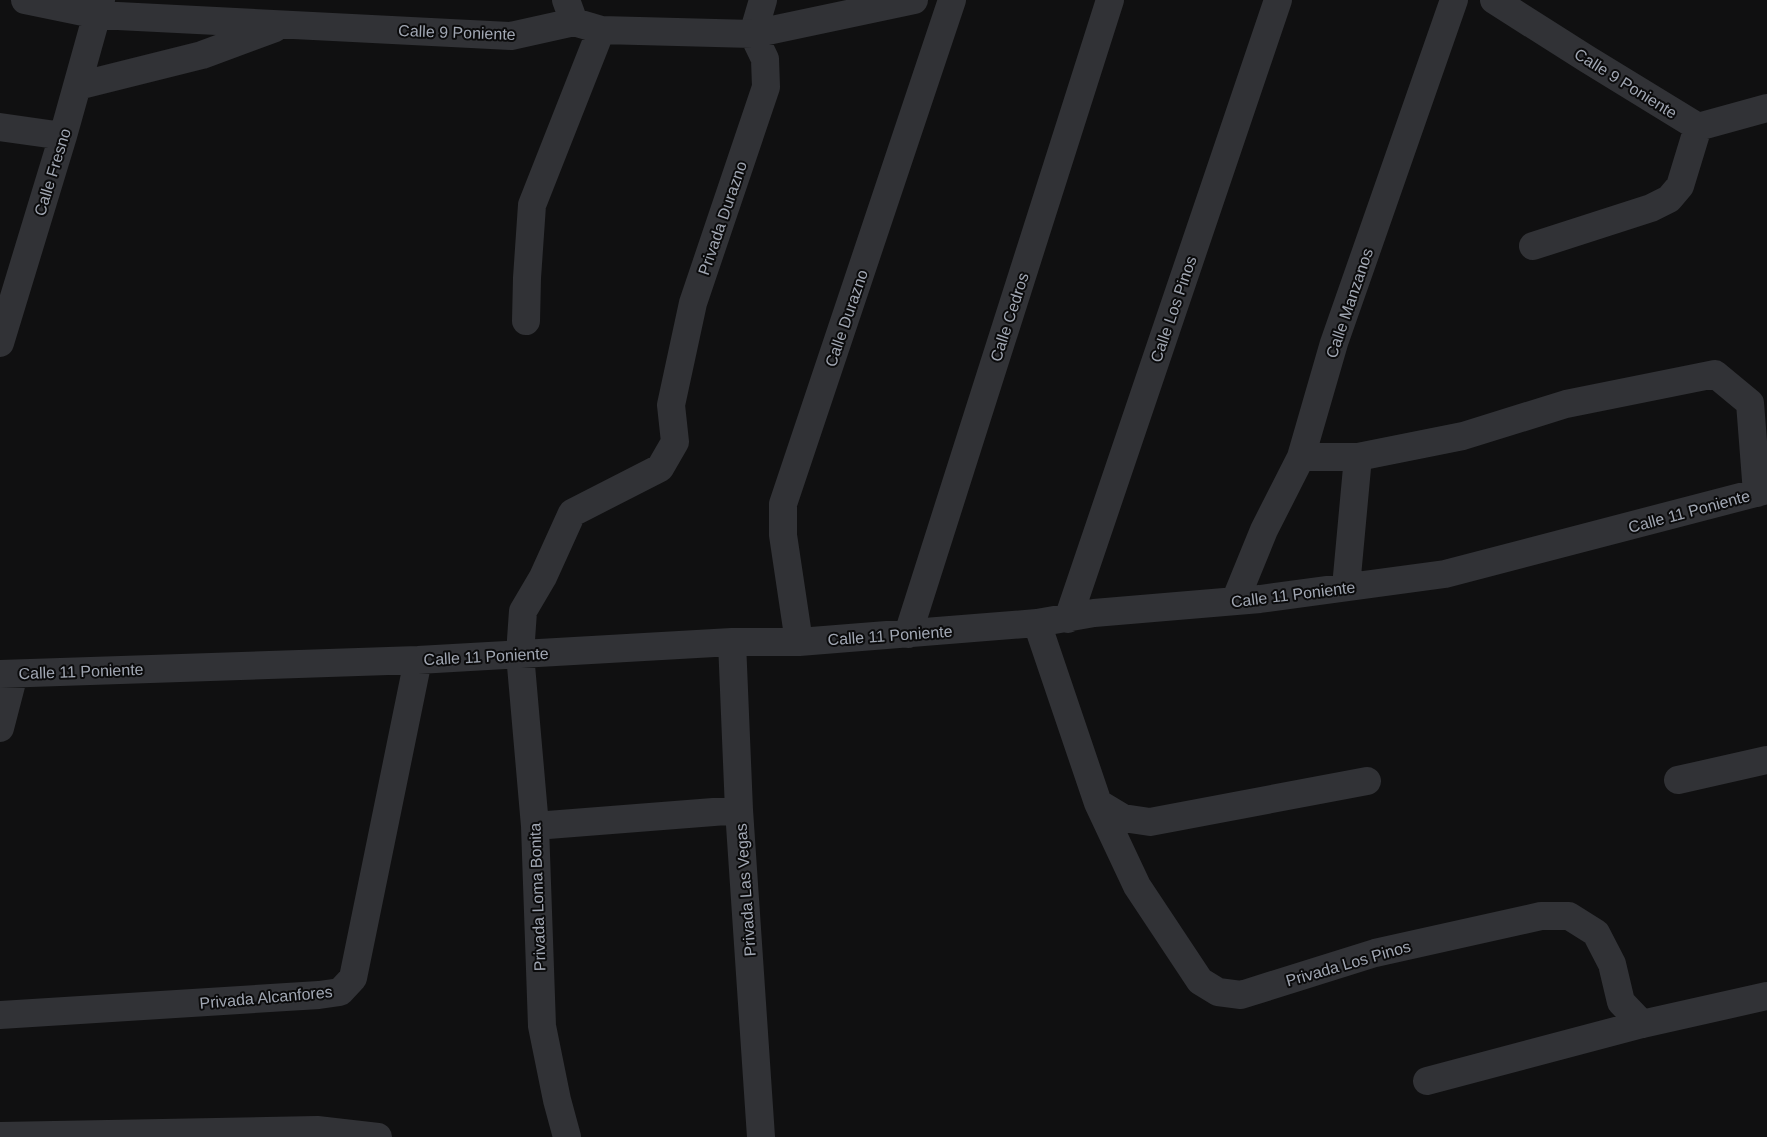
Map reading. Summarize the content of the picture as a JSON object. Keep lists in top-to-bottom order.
{
  "streets": {
    "street": [
      "Calle 9 Poniente",
      "Calle Fresno",
      "Privada Durazno",
      "Calle Manzanos",
      "Calle Los Pinos",
      "Calle Cedros",
      "Calle Durazno",
      "Calle 11 Poniente",
      "Privada Las Vegas",
      "Privada Loma Bonita",
      "Privada Los Pinos",
      "Privada Alcanfores"
    ]
  },
  "crossings": [
    ["Calle 9 Poniente", "Calle Fresno"],
    ["Calle 9 Poniente", "Privada Durazno"],
    ["Privada Durazno", "Calle 11 Poniente"],
    ["Privada Durazno", "Privada Loma Bonita"],
    ["Calle Manzanos", "Calle 11 Poniente"],
    ["Calle Los Pinos", "Calle 11 Poniente"],
    ["Calle Cedros", "Calle 11 Poniente"],
    ["Calle Durazno", "Calle 11 Poniente"],
    ["Calle 11 Poniente", "Privada Las Vegas"],
    ["Calle 11 Poniente", "Privada Loma Bonita"],
    ["Calle 11 Poniente", "Privada Los Pinos"],
    ["Calle 11 Poniente", "Privada Alcanfores"]
  ]
}
